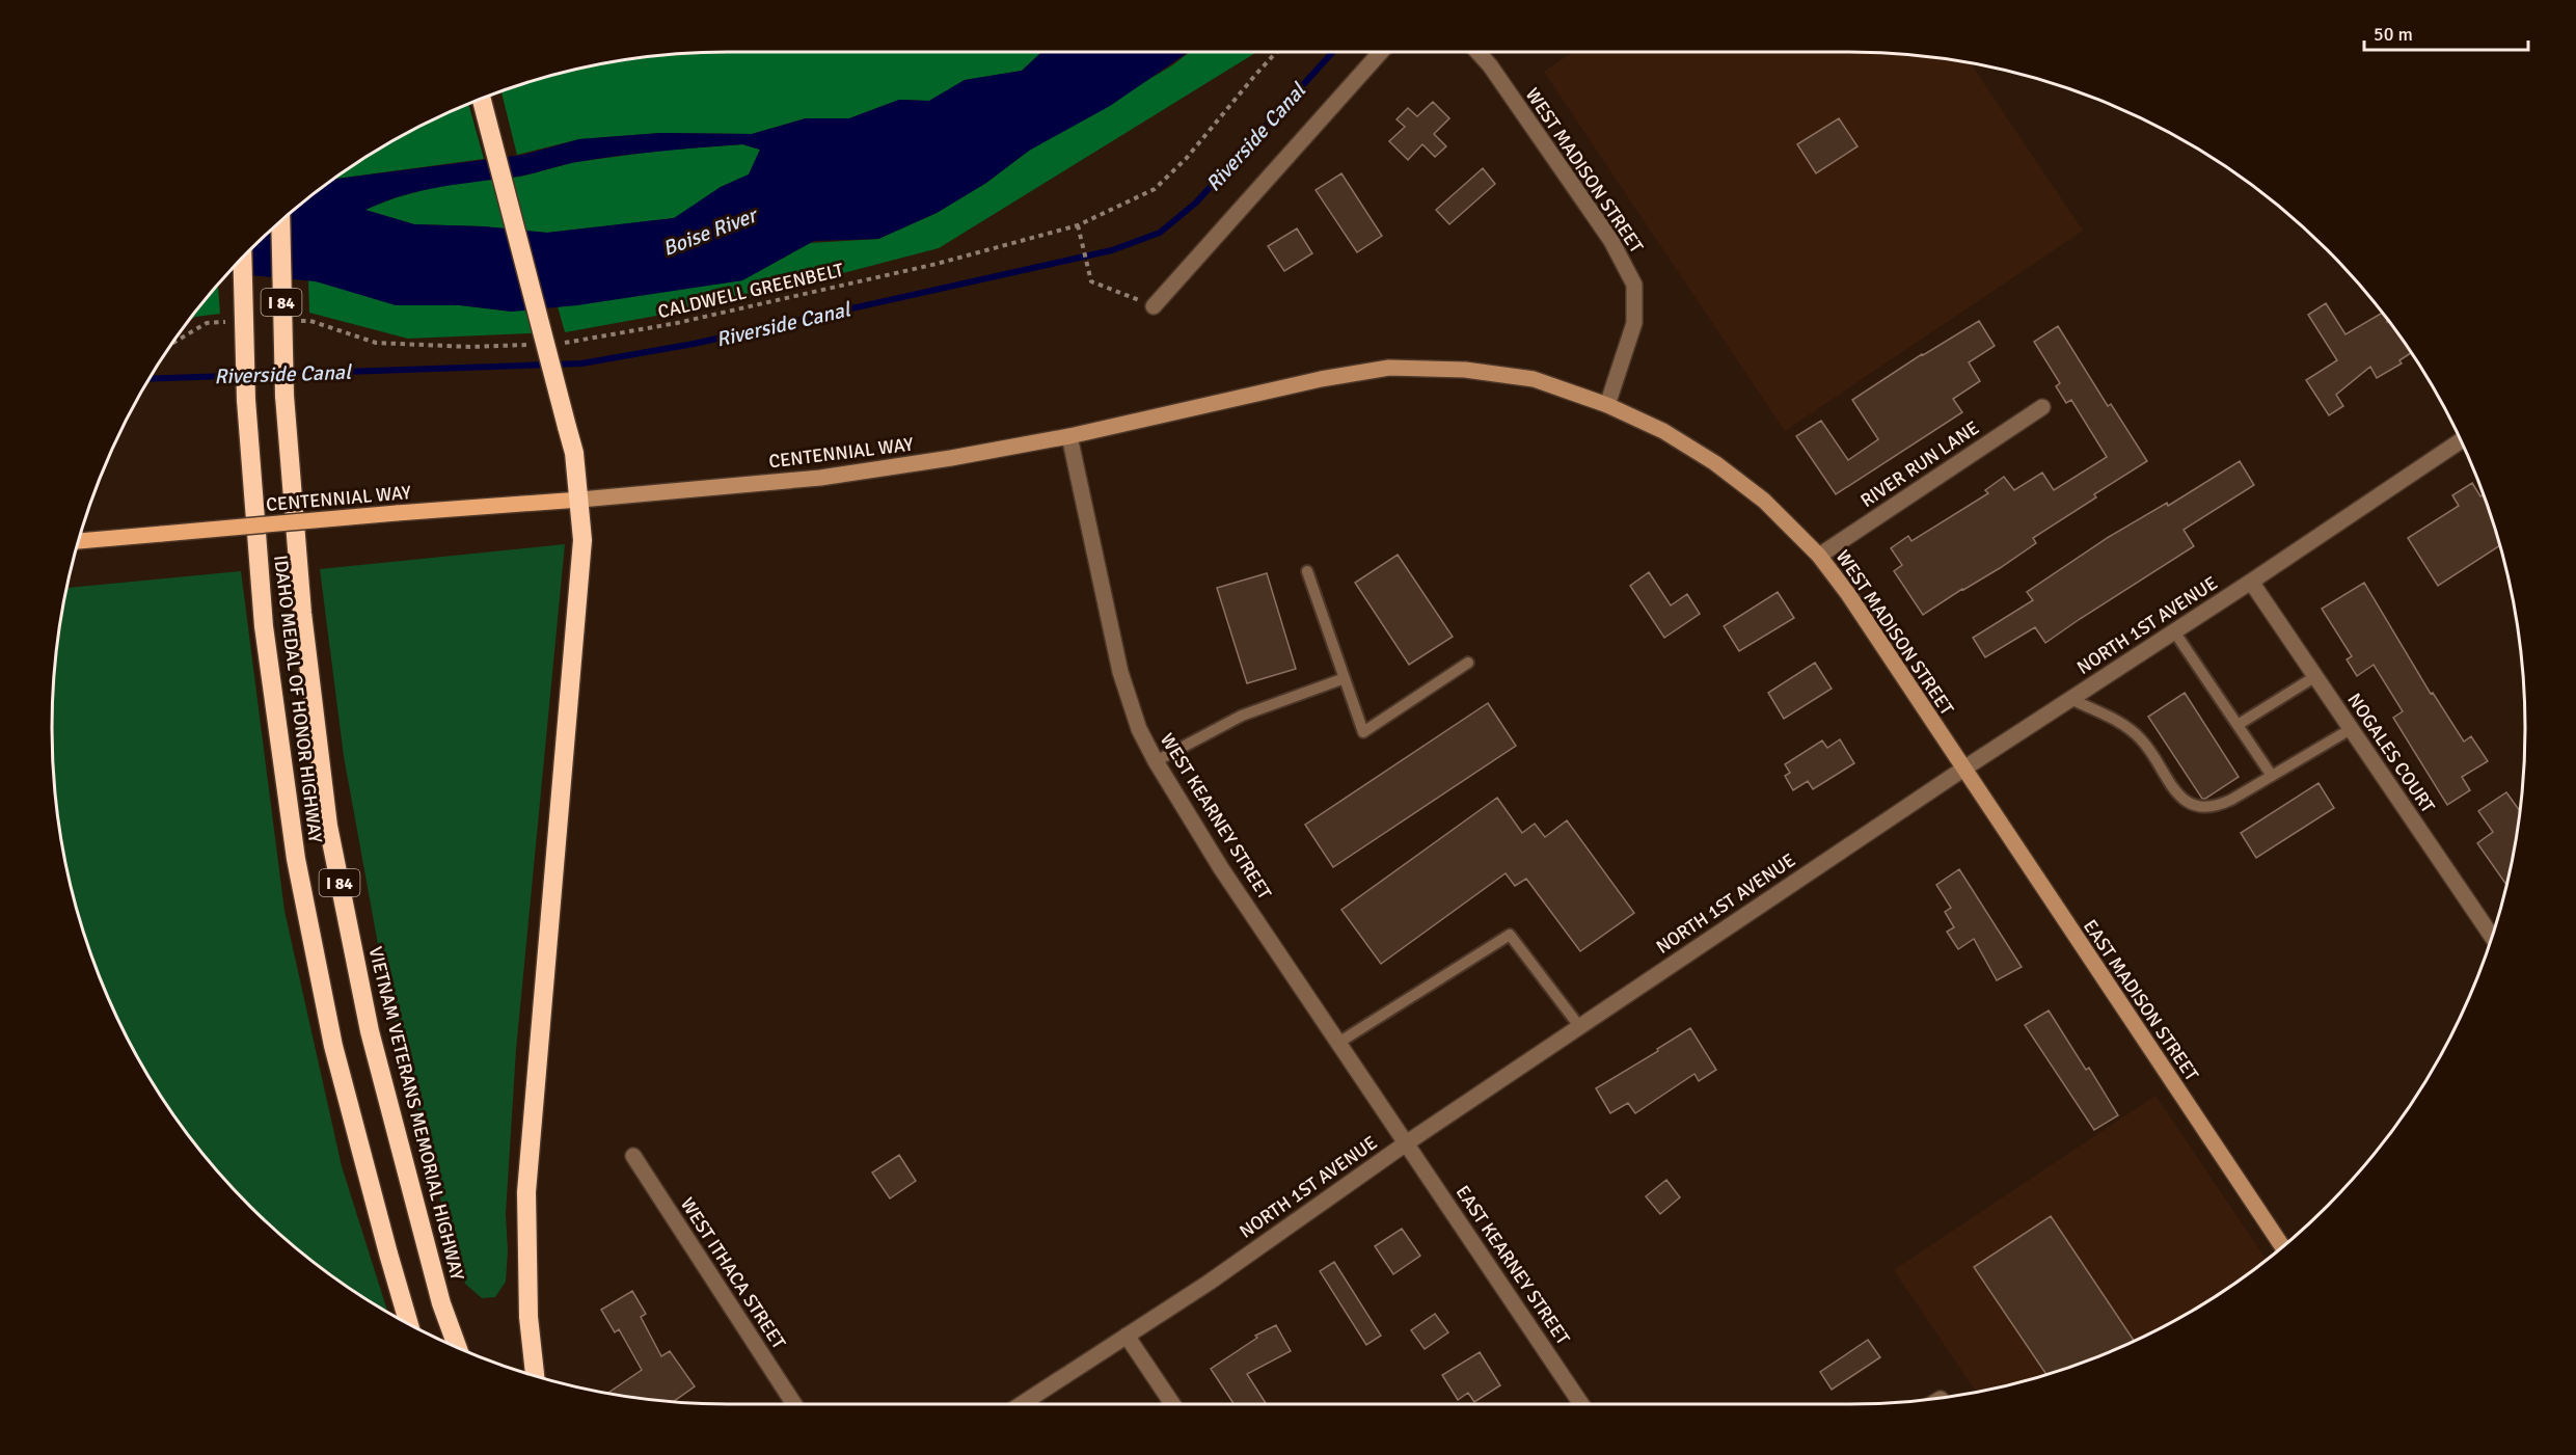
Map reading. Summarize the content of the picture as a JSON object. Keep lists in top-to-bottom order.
{
  "streets": {
    "highway": ["I 84", "IDAHO MEDAL OF HONOR HIGHWAY", "VIETNAM VETERANS MEMORIAL HIGHWAY"],
    "main road": ["WEST MADISON STREET", "CENTENNIAL WAY", "EAST MADISON STREET"],
    "street": [
      "RIVER RUN LANE",
      "NORTH 1ST AVENUE",
      "NOGALES COURT",
      "WEST KEARNEY STREET",
      "EAST KEARNEY STREET",
      "WEST ITHACA STREET"
    ],
    "path": ["CALDWELL GREENBELT"]
  },
  "crossings": [
    ["WEST MADISON STREET", "CENTENNIAL WAY"],
    ["WEST MADISON STREET", "RIVER RUN LANE"],
    ["WEST MADISON STREET", "NORTH 1ST AVENUE"],
    ["WEST MADISON STREET", "EAST MADISON STREET"],
    ["CENTENNIAL WAY", "WEST KEARNEY STREET"],
    ["NORTH 1ST AVENUE", "NOGALES COURT"],
    ["NORTH 1ST AVENUE", "WEST KEARNEY STREET"],
    ["NORTH 1ST AVENUE", "EAST MADISON STREET"],
    ["NORTH 1ST AVENUE", "EAST KEARNEY STREET"],
    ["WEST KEARNEY STREET", "EAST KEARNEY STREET"]
  ],
  "water": ["Riverside Canal", "Boise River"],
  "scale_bar": "50 m"
}
